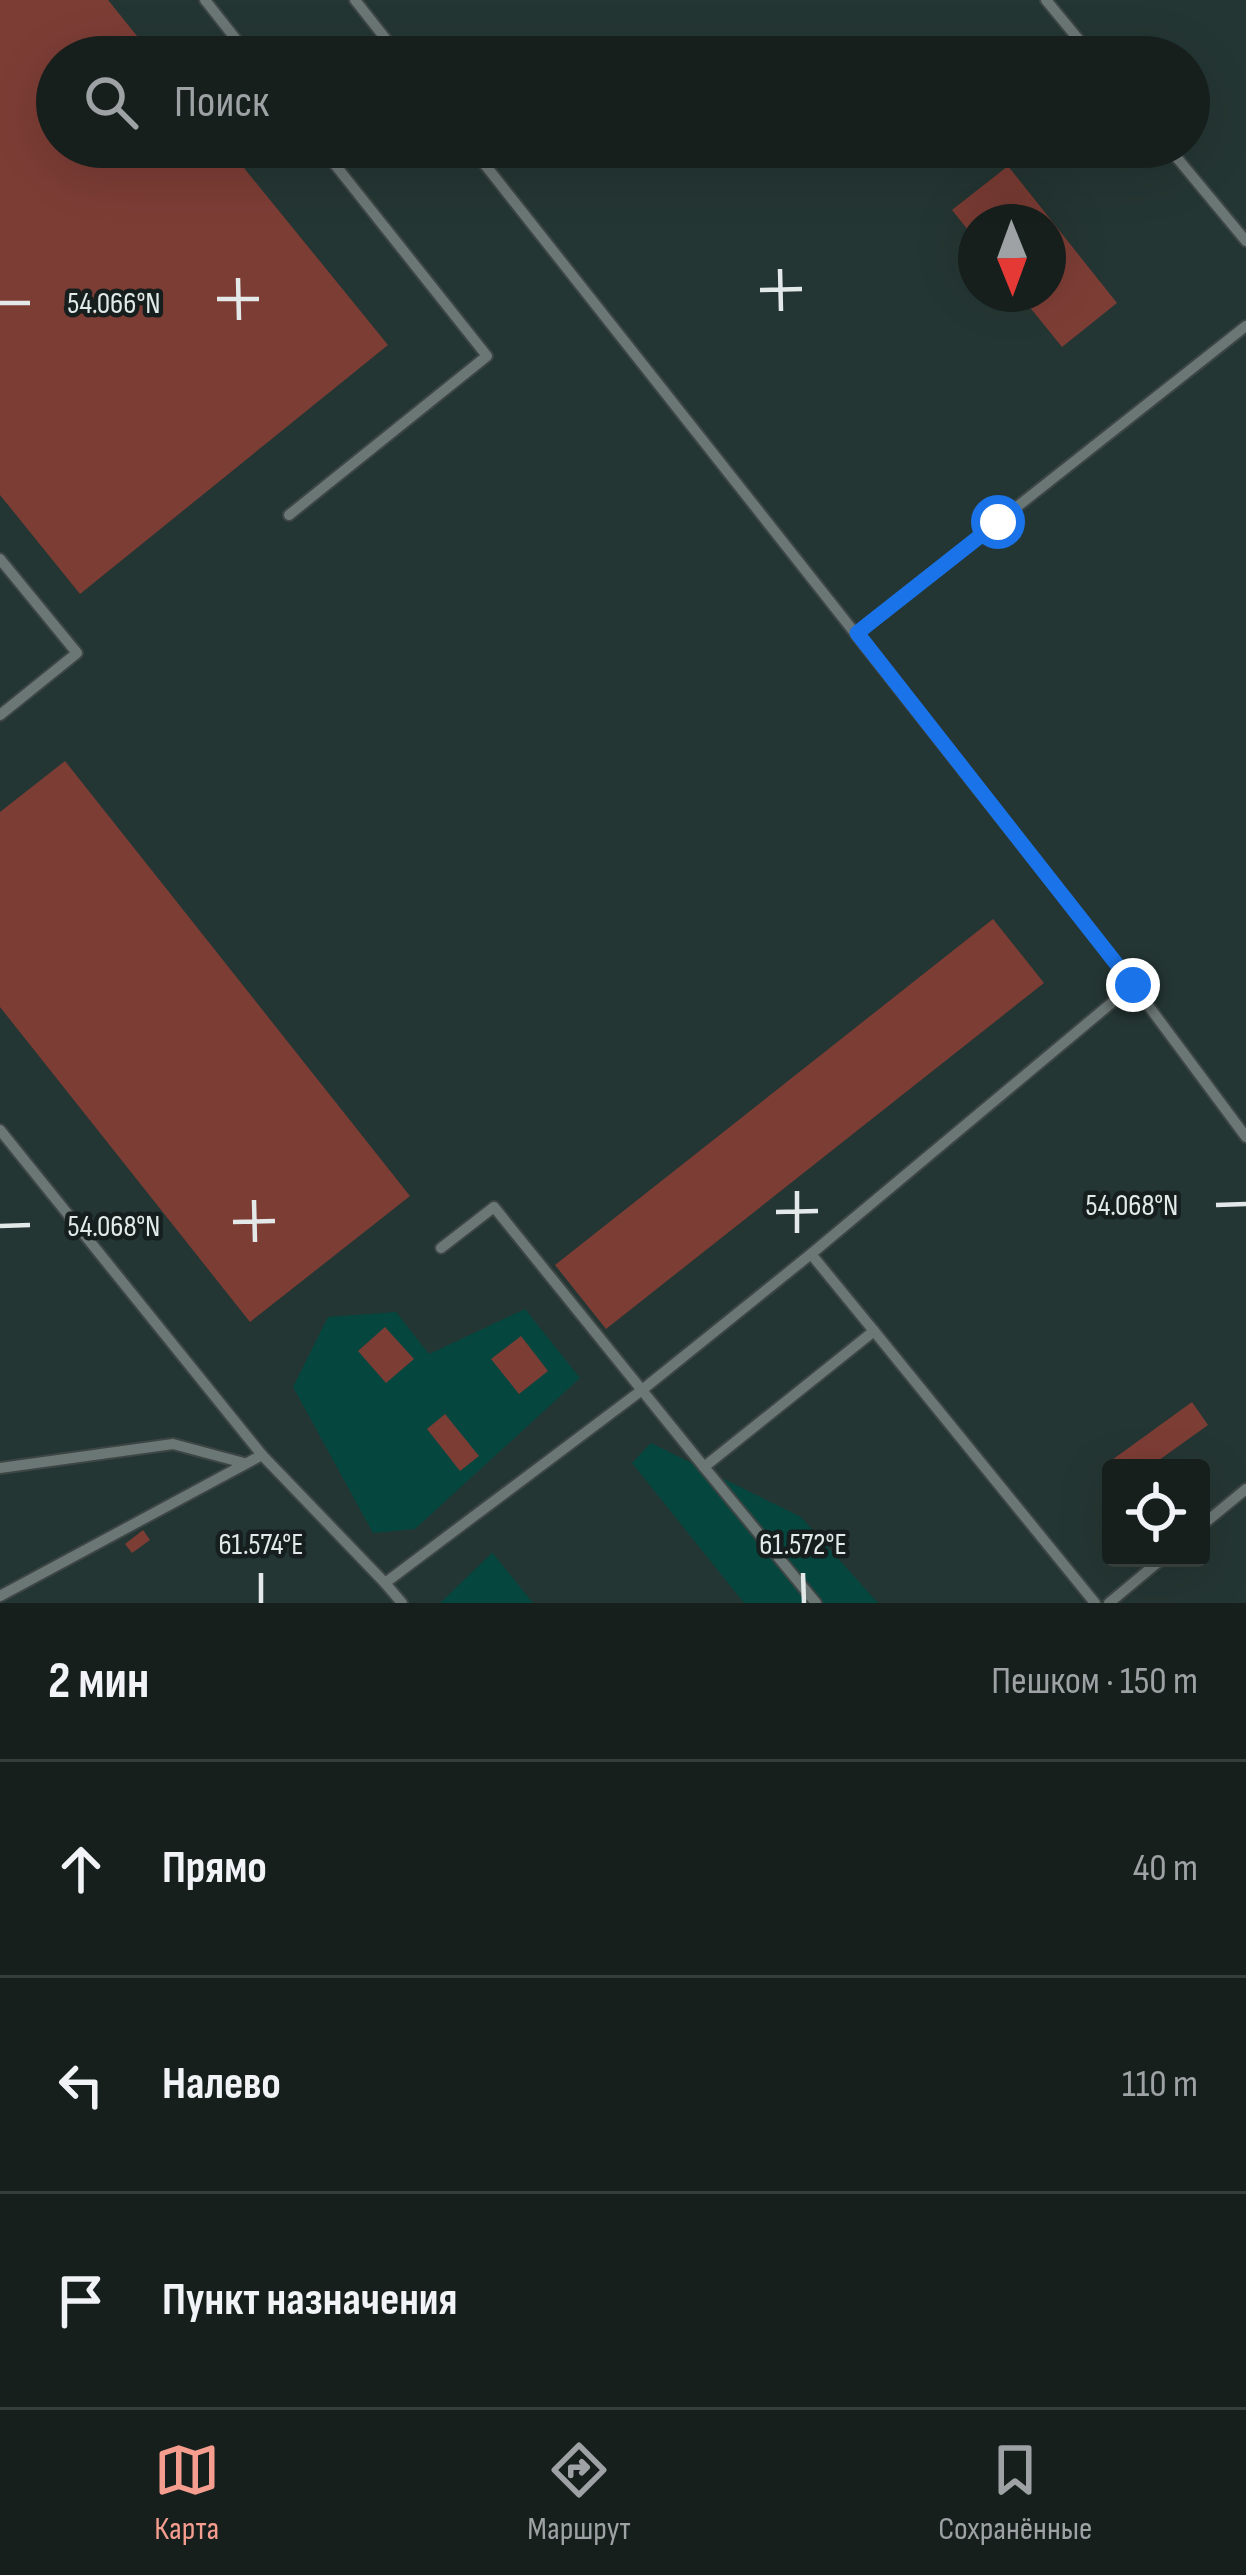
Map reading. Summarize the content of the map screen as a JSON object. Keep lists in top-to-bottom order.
{
  "north": "bottom",
  "page": {
    "search": "Поиск",
    "heading": ["2 мин", "Пешком · 150 m"],
    "list": [
      ["Прямо", "40 m"],
      ["Налево", "110 m"],
      "Пункт назначения"
    ],
    "nav": ["Карта", "Маршрут", "Сохранённые"]
  },
  "coordinates": [
    "54.066°N",
    "54.068°N",
    "61.574°E",
    "61.572°E"
  ]
}
